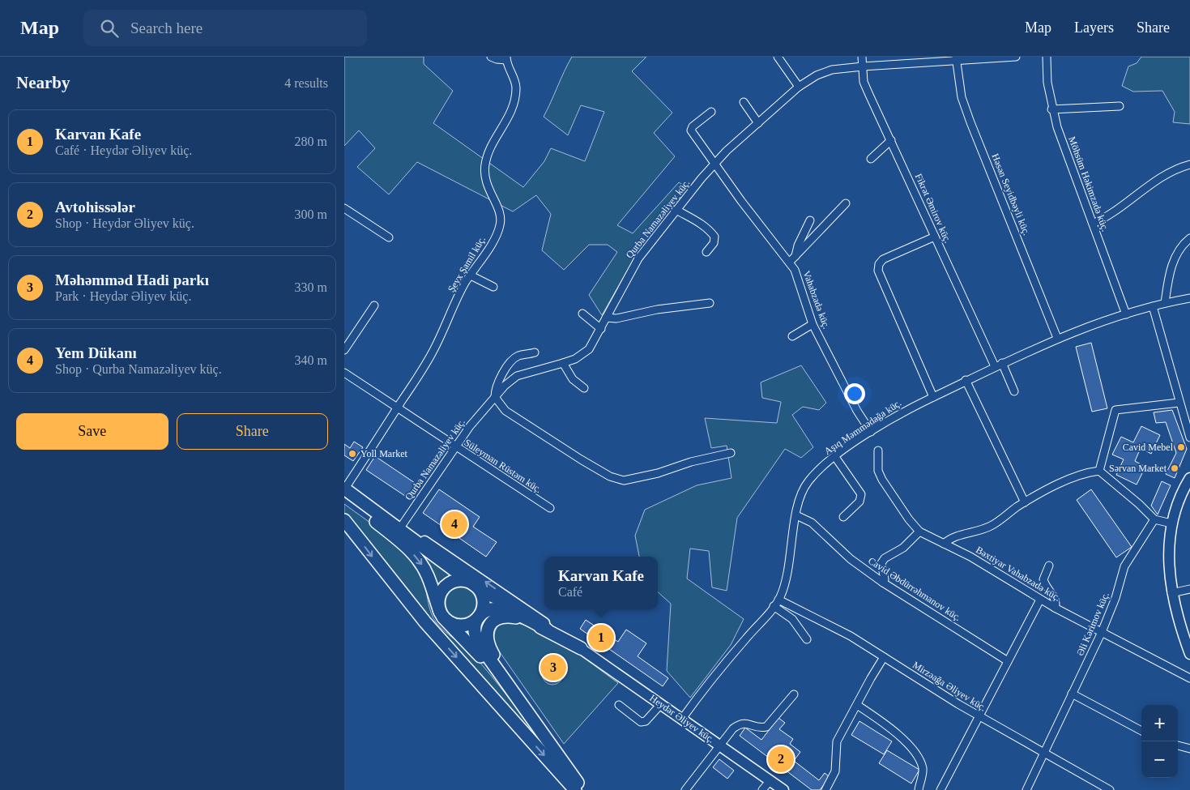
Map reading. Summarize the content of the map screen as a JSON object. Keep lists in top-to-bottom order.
{
  "streets": {
    "main road": ["Heydər Əliyev küç."],
    "street": [
      "Möhsüm Həkimzadə küç.",
      "Həsən Seyidbəyli küç.",
      "Fikrət Əmirov küç.",
      "Qurba Namazəliyev küç.",
      "Şeyx Şamil küç.",
      "Vahabzadə küç.",
      "Aşıq Məmmədağa küç.",
      "Süleyman Rüstəm küç.",
      "Bəxtiyar Vahabzadə küç.",
      "Cavid Əbdürrəhmanov küç.",
      "Əli Kərimov küç.",
      "Mirzəağa Əliyev küç."
    ]
  },
  "crossings": [
    ["Möhsüm Həkimzadə küç.", "Aşıq Məmmədağa küç."],
    ["Həsən Seyidbəyli küç.", "Qurba Namazəliyev küç."],
    ["Həsən Seyidbəyli küç.", "Aşıq Məmmədağa küç."],
    ["Fikrət Əmirov küç.", "Qurba Namazəliyev küç."],
    ["Fikrət Əmirov küç.", "Aşıq Məmmədağa küç."],
    ["Qurba Namazəliyev küç.", "Vahabzadə küç."],
    ["Qurba Namazəliyev küç.", "Süleyman Rüstəm küç."],
    ["Şeyx Şamil küç.", "Süleyman Rüstəm küç."],
    ["Vahabzadə küç.", "Aşıq Məmmədağa küç."],
    ["Aşıq Məmmədağa küç.", "Cavid Əbdürrəhmanov küç."],
    ["Aşıq Məmmədağa küç.", "Mirzəağa Əliyev küç."],
    ["Aşıq Məmmədağa küç.", "Heydər Əliyev küç."],
    ["Bəxtiyar Vahabzadə küç.", "Əli Kərimov küç."],
    ["Əli Kərimov küç.", "Mirzəağa Əliyev küç."]
  ],
  "places": ["Cavid Mebel", "Yoll Market", "Sərvan Market"],
  "page": {
    "header": "Map",
    "search": "Search here",
    "nav": ["Map", "Layers", "Share"],
    "heading": ["Nearby", "4 results"],
    "list": [
      {
        "mark": "1",
        "name": "Karvan Kafe",
        "note": "Café · Heydər Əliyev küç.",
        "value": "280 m"
      },
      {
        "mark": "2",
        "name": "Avtohissələr",
        "note": "Shop · Heydər Əliyev küç.",
        "value": "300 m"
      },
      {
        "mark": "3",
        "name": "Məhəmməd Hadi parkı",
        "note": "Park · Heydər Əliyev küç.",
        "value": "330 m"
      },
      {
        "mark": "4",
        "name": "Yem Dükanı",
        "note": "Shop · Qurba Namazəliyev küç.",
        "value": "340 m"
      }
    ],
    "buttons": ["Save", "Share"],
    "pins": [
      "4",
      "1",
      "3",
      "2"
    ],
    "popup": ["Karvan Kafe", "Café"],
    "map_buttons": ["+", "−"]
  }
}
